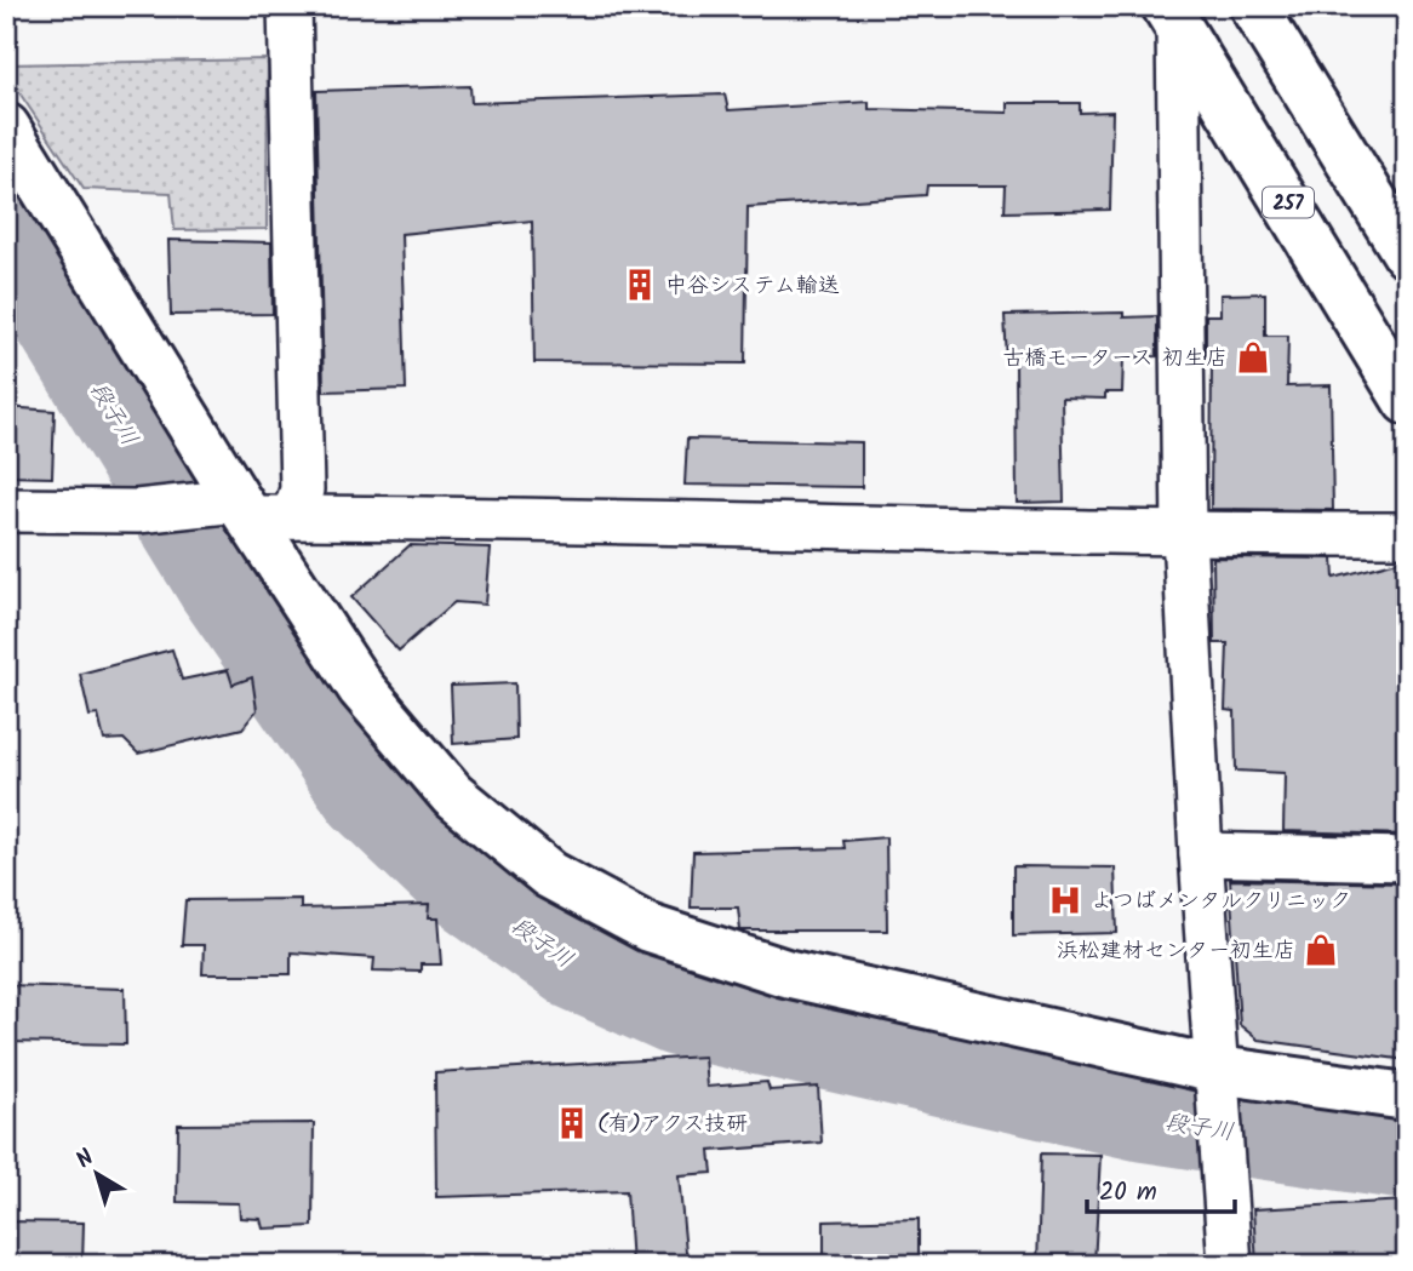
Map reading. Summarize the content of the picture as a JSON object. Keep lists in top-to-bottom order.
{
  "streets": {
    "main road": ["257"]
  },
  "water": ["段子川"],
  "places": {
    "building": ["中谷システム輸送", "(有)アクス技研"],
    "shop": ["古橋モータース 初生店", "浜松建材センター初生店"],
    "hospital": ["よつばメンタルクリニック"]
  },
  "scale_bar": "20 m",
  "north": "top left"
}
